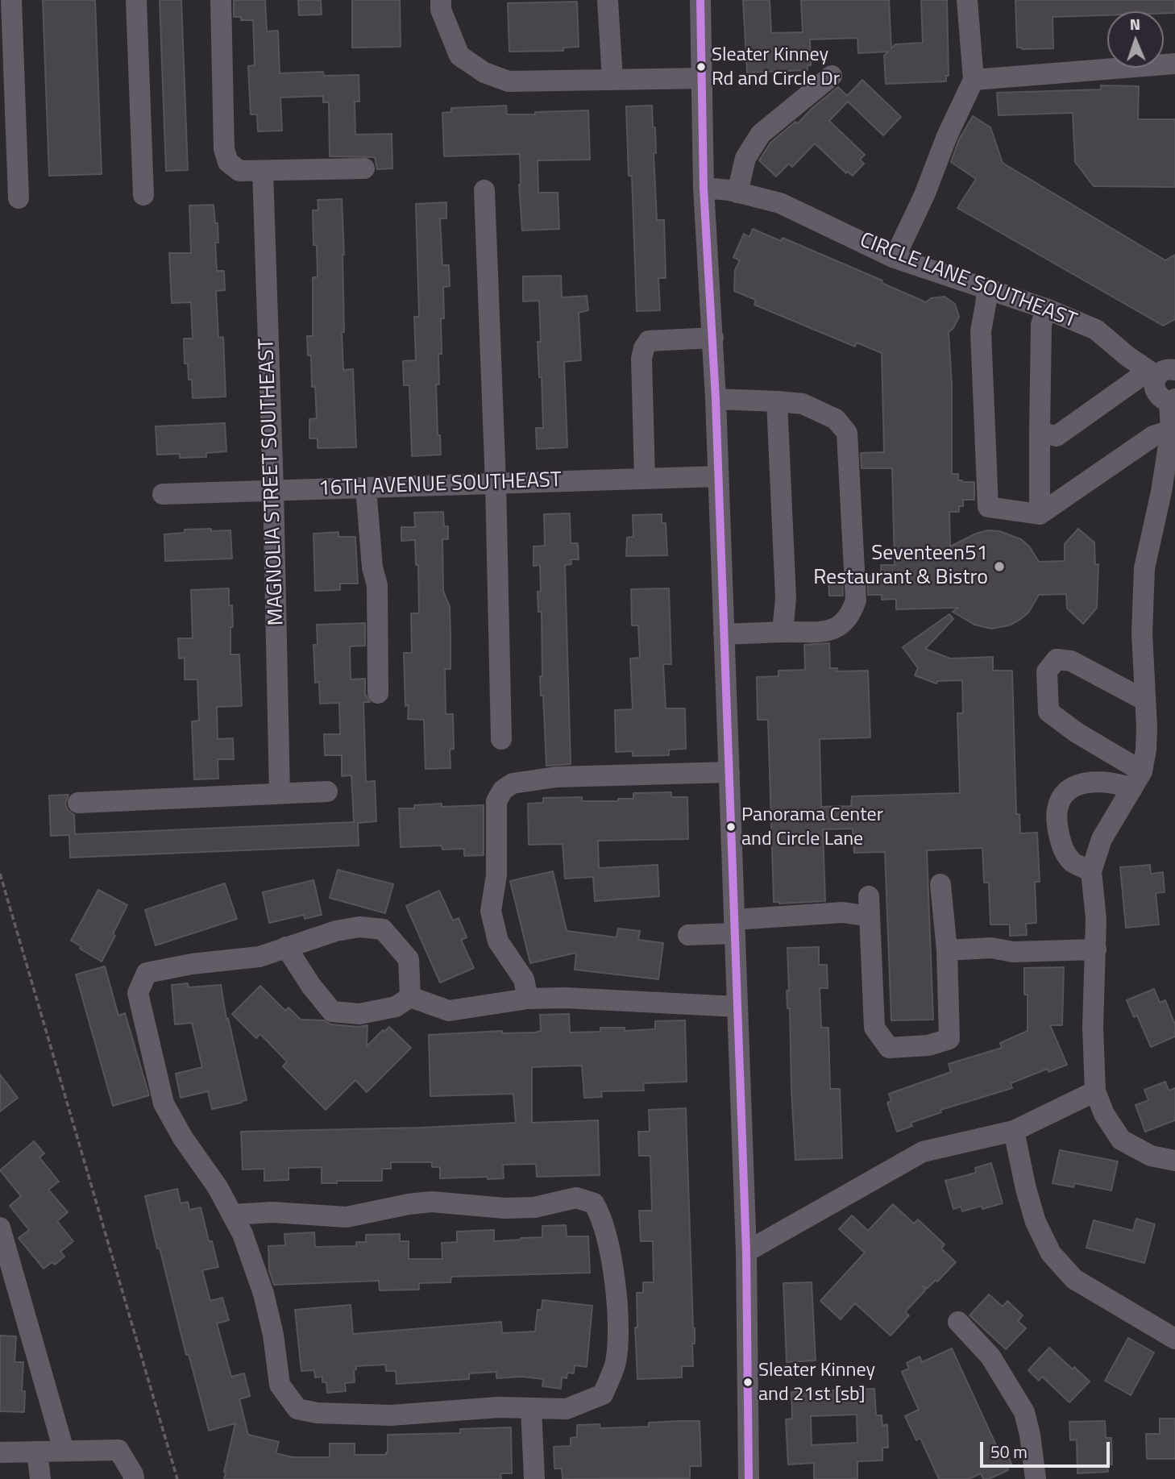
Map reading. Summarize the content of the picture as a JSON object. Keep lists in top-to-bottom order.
{
  "streets": {
    "street": ["CIRCLE LANE SOUTHEAST", "MAGNOLIA STREET SOUTHEAST", "16TH AVENUE SOUTHEAST"]
  },
  "crossings": [
    ["MAGNOLIA STREET SOUTHEAST", "16TH AVENUE SOUTHEAST"]
  ],
  "places": [
    "Sleater Kinney Rd and Circle Dr",
    "Seventeen51 Restaurant & Bistro",
    "Panorama Center and Circle Lane",
    "Sleater Kinney and 21st [sb]"
  ],
  "scale_bar": "50 m",
  "north": "top"
}
